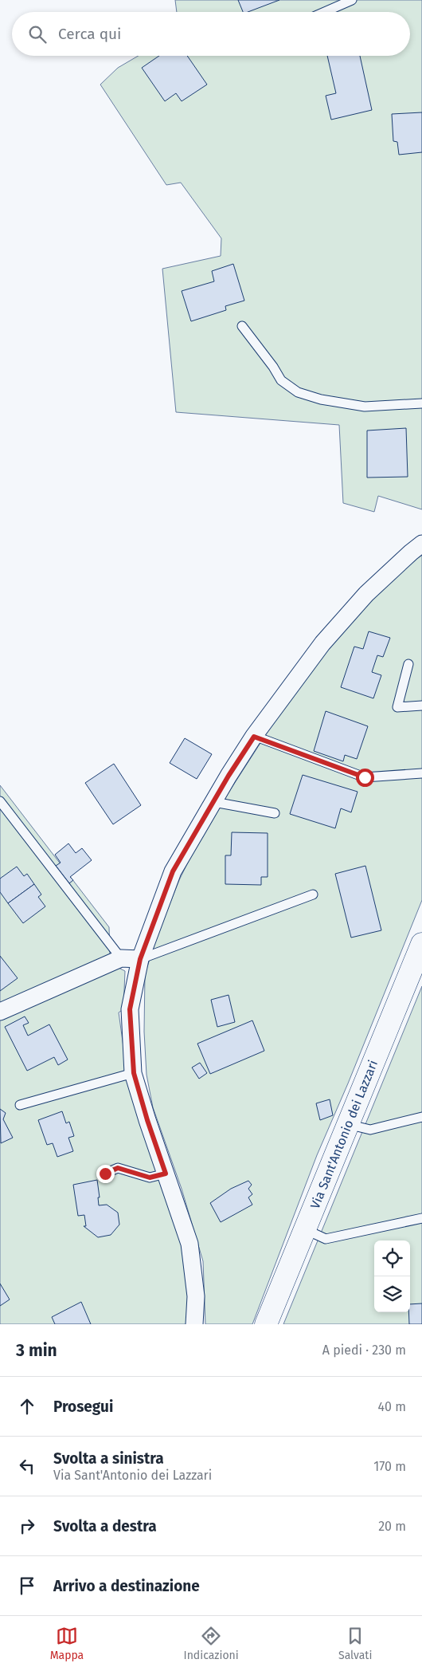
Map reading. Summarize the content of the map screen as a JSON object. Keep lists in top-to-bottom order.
{
  "streets": {
    "street": ["Via Sant'Antonio dei Lazzari"]
  },
  "page": {
    "search": "Cerca qui",
    "heading": ["3 min", "A piedi · 230 m"],
    "list": [
      ["Prosegui", "40 m"],
      ["Svolta a sinistra", "Via Sant'Antonio dei Lazzari", "170 m"],
      ["Svolta a destra", "20 m"],
      "Arrivo a destinazione"
    ],
    "nav": ["Mappa", "Indicazioni", "Salvati"]
  }
}
